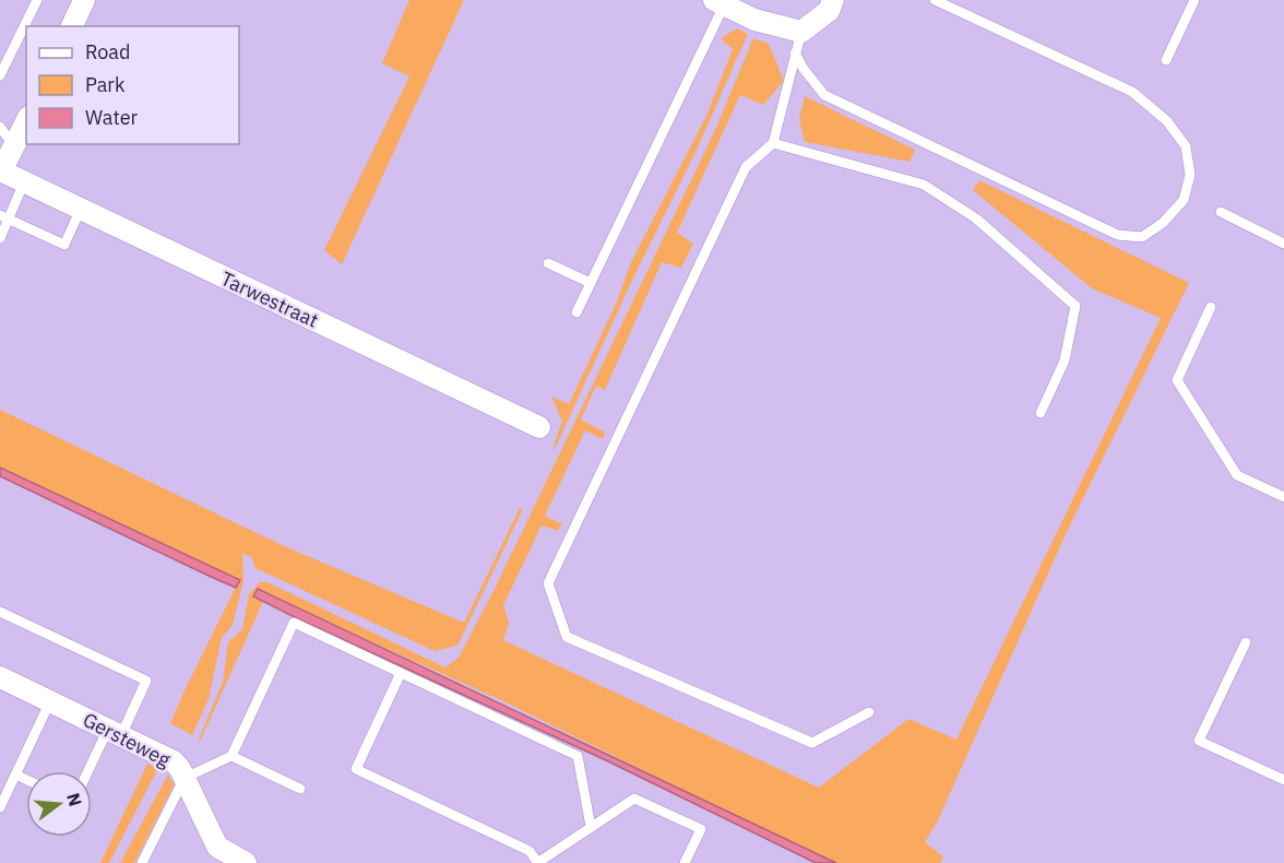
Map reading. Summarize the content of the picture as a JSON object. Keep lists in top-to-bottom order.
{
  "streets": {
    "street": ["Tarwestraat", "Gersteweg"]
  },
  "legend": ["Road", "Park", "Water"],
  "north": "right"
}
